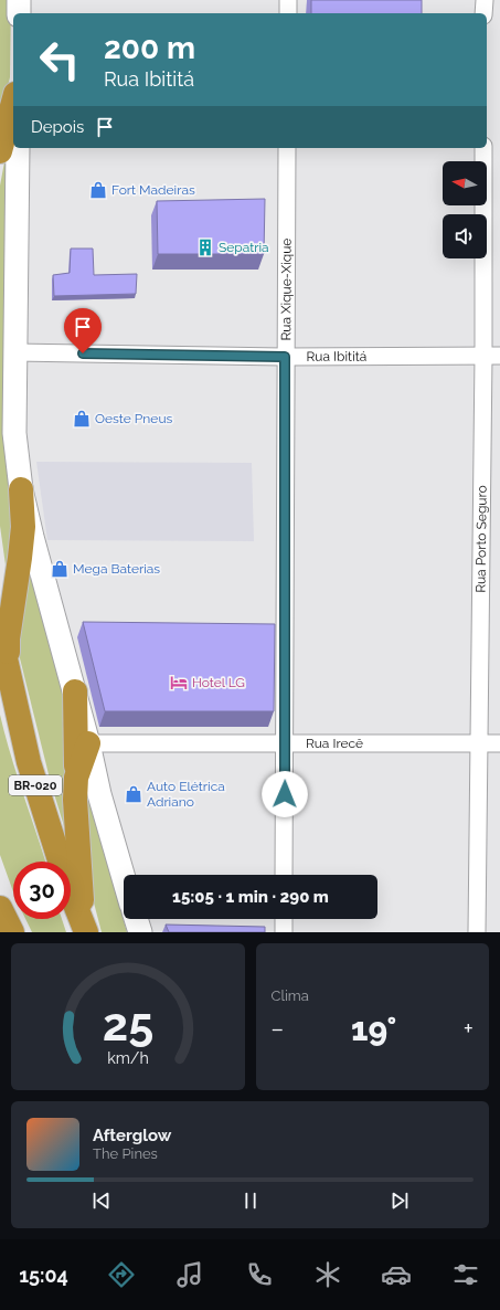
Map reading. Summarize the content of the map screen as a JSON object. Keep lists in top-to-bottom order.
{
  "streets": {
    "highway": ["BR-020"],
    "street": [
      "Rua Xique-Xique",
      "Rua Ibititá",
      "Rua Porto Seguro",
      "Rua Irecê"
    ]
  },
  "crossings": [
    ["Rua Xique-Xique", "Rua Ibititá"],
    ["Rua Xique-Xique", "Rua Irecê"],
    ["Rua Ibititá", "Rua Porto Seguro"],
    ["Rua Porto Seguro", "Rua Irecê"]
  ],
  "places": {
    "shop": [
      "Fort Madeiras",
      "Oeste Pneus",
      "Mega Baterias",
      "Auto Elétrica Adriano"
    ],
    "building": ["Sepatria"],
    "hotel": ["Hotel LG"]
  },
  "north": "left",
  "page": {
    "turn": ["200 m", "Rua Ibititá"],
    "then": "Depois",
    "limit": "30",
    "trip": "15:05 · 1 min · 290 m",
    "tile": "Clima",
    "heat": ["−", "19°", "+"],
    "song": ["Afterglow", "The Pines"],
    "tabs": "15:04",
    "gauge": ["25", "km/h"]
  }
}
